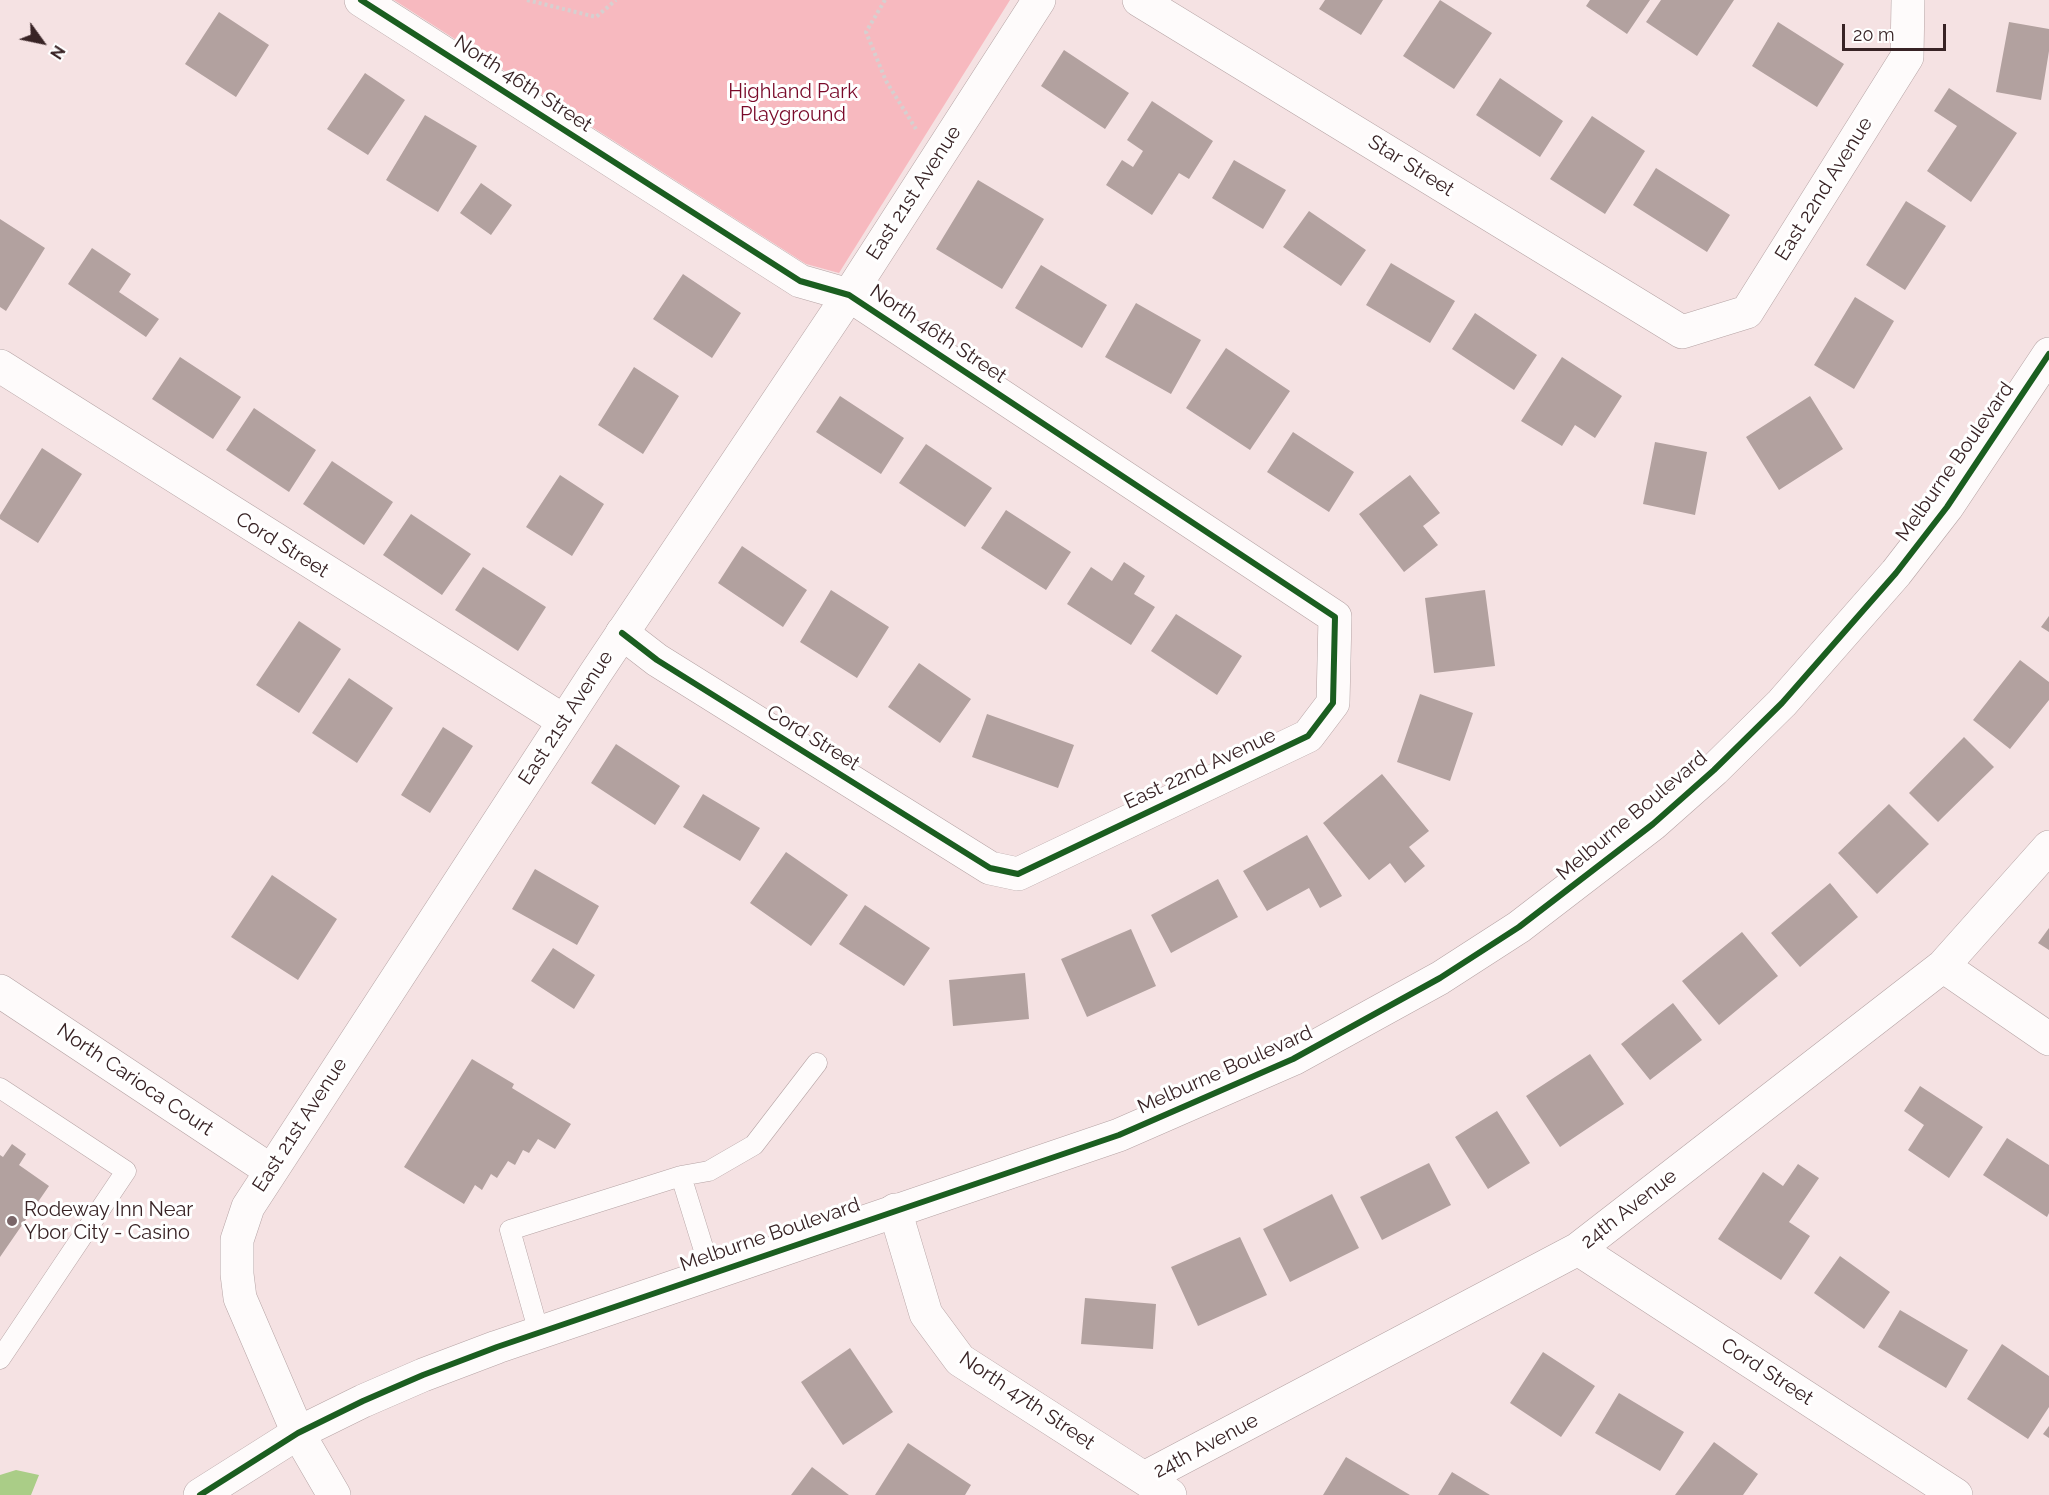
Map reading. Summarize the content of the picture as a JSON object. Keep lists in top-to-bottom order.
{
  "streets": {
    "street": [
      "North 46th Street",
      "Star Street",
      "East 22nd Avenue",
      "East 21st Avenue",
      "Melburne Boulevard",
      "Cord Street",
      "North Carioca Court",
      "24th Avenue",
      "North 47th Street"
    ]
  },
  "crossings": [
    ["North 46th Street", "East 22nd Avenue"],
    ["North 46th Street", "East 21st Avenue"],
    ["Star Street", "East 22nd Avenue"],
    ["East 22nd Avenue", "Cord Street"],
    ["East 21st Avenue", "Melburne Boulevard"],
    ["East 21st Avenue", "Cord Street"],
    ["East 21st Avenue", "North Carioca Court"],
    ["Melburne Boulevard", "North 47th Street"],
    ["Cord Street", "24th Avenue"],
    ["24th Avenue", "North 47th Street"]
  ],
  "parks": ["Highland Park Playground"],
  "places": ["Rodeway Inn Near Ybor City - Casino"],
  "scale_bar": "20 m",
  "north": "bottom right"
}
